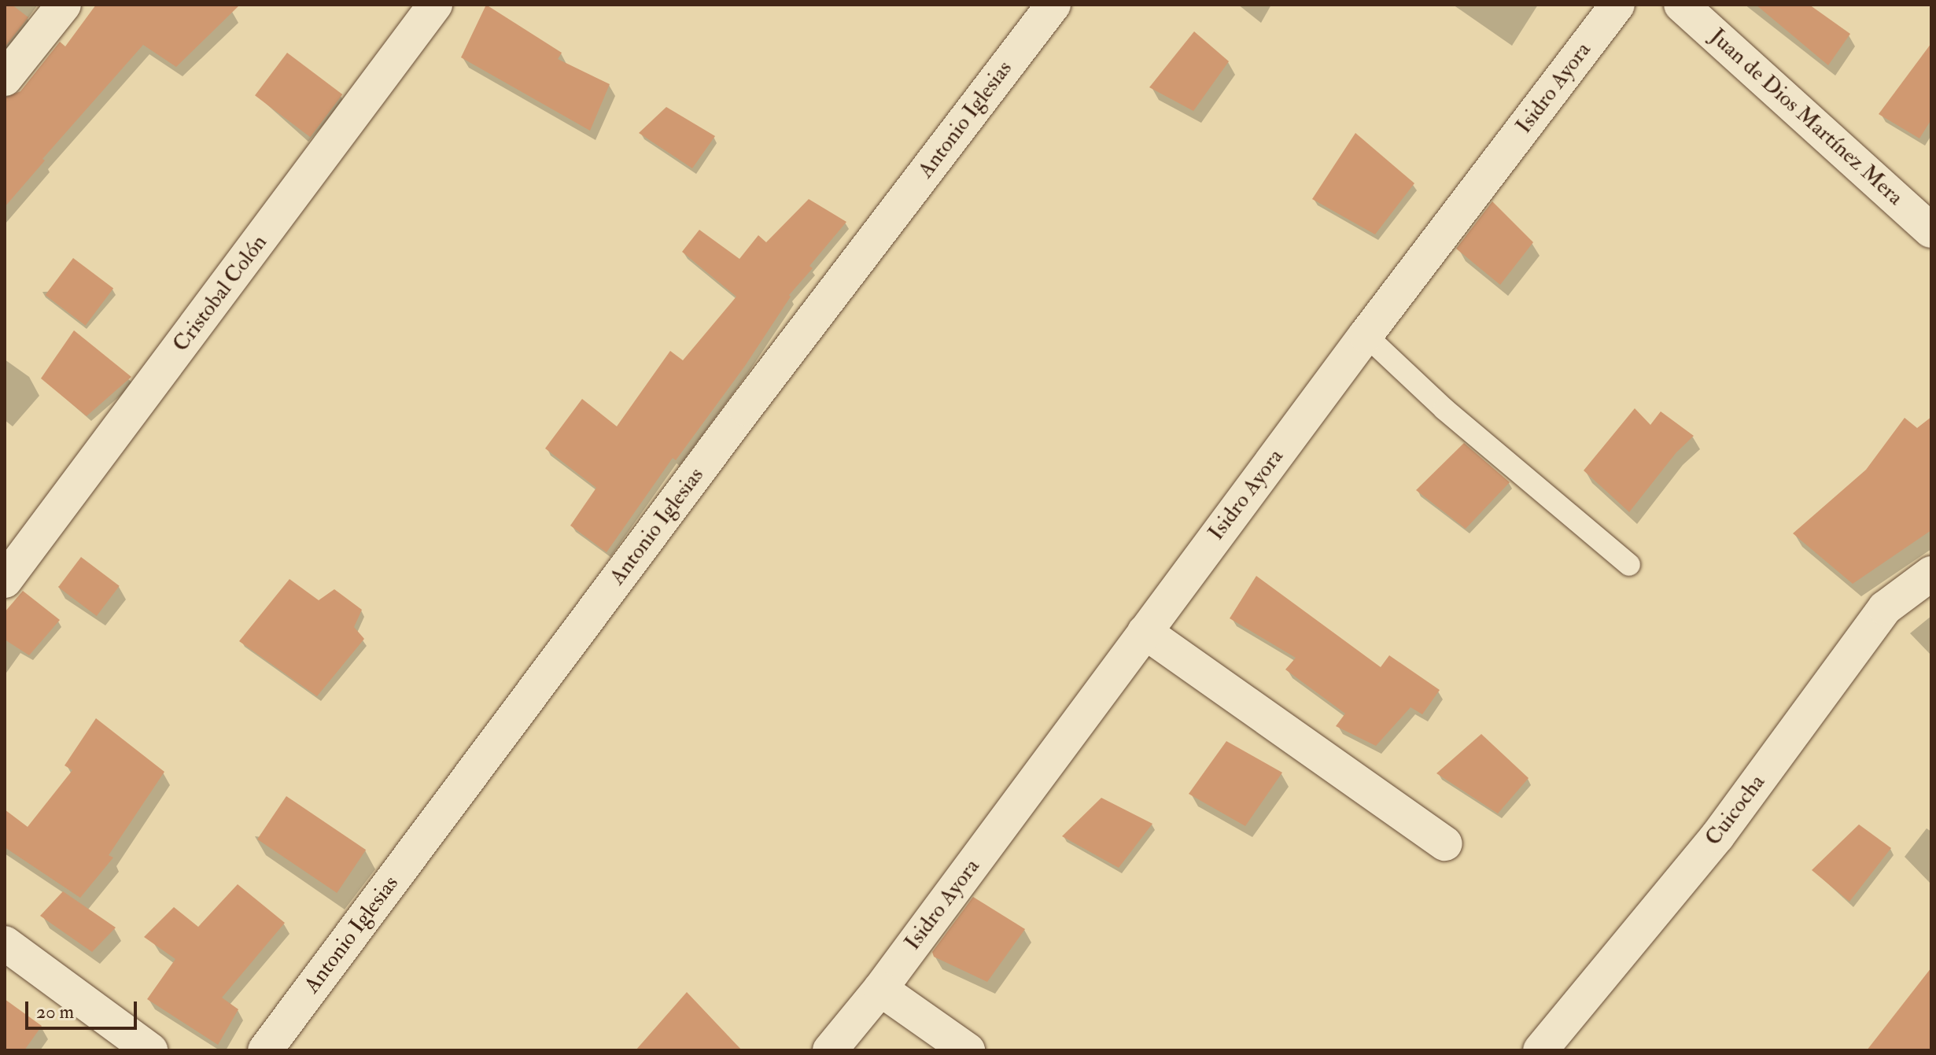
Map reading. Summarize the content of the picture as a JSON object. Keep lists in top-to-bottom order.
{
  "streets": {
    "street": [
      "Isidro Ayora",
      "Juan de Dios Martínez Mera",
      "Antonio Iglesias",
      "Cristobal Colón",
      "Cuicocha"
    ]
  },
  "scale_bar": "20 m"
}
